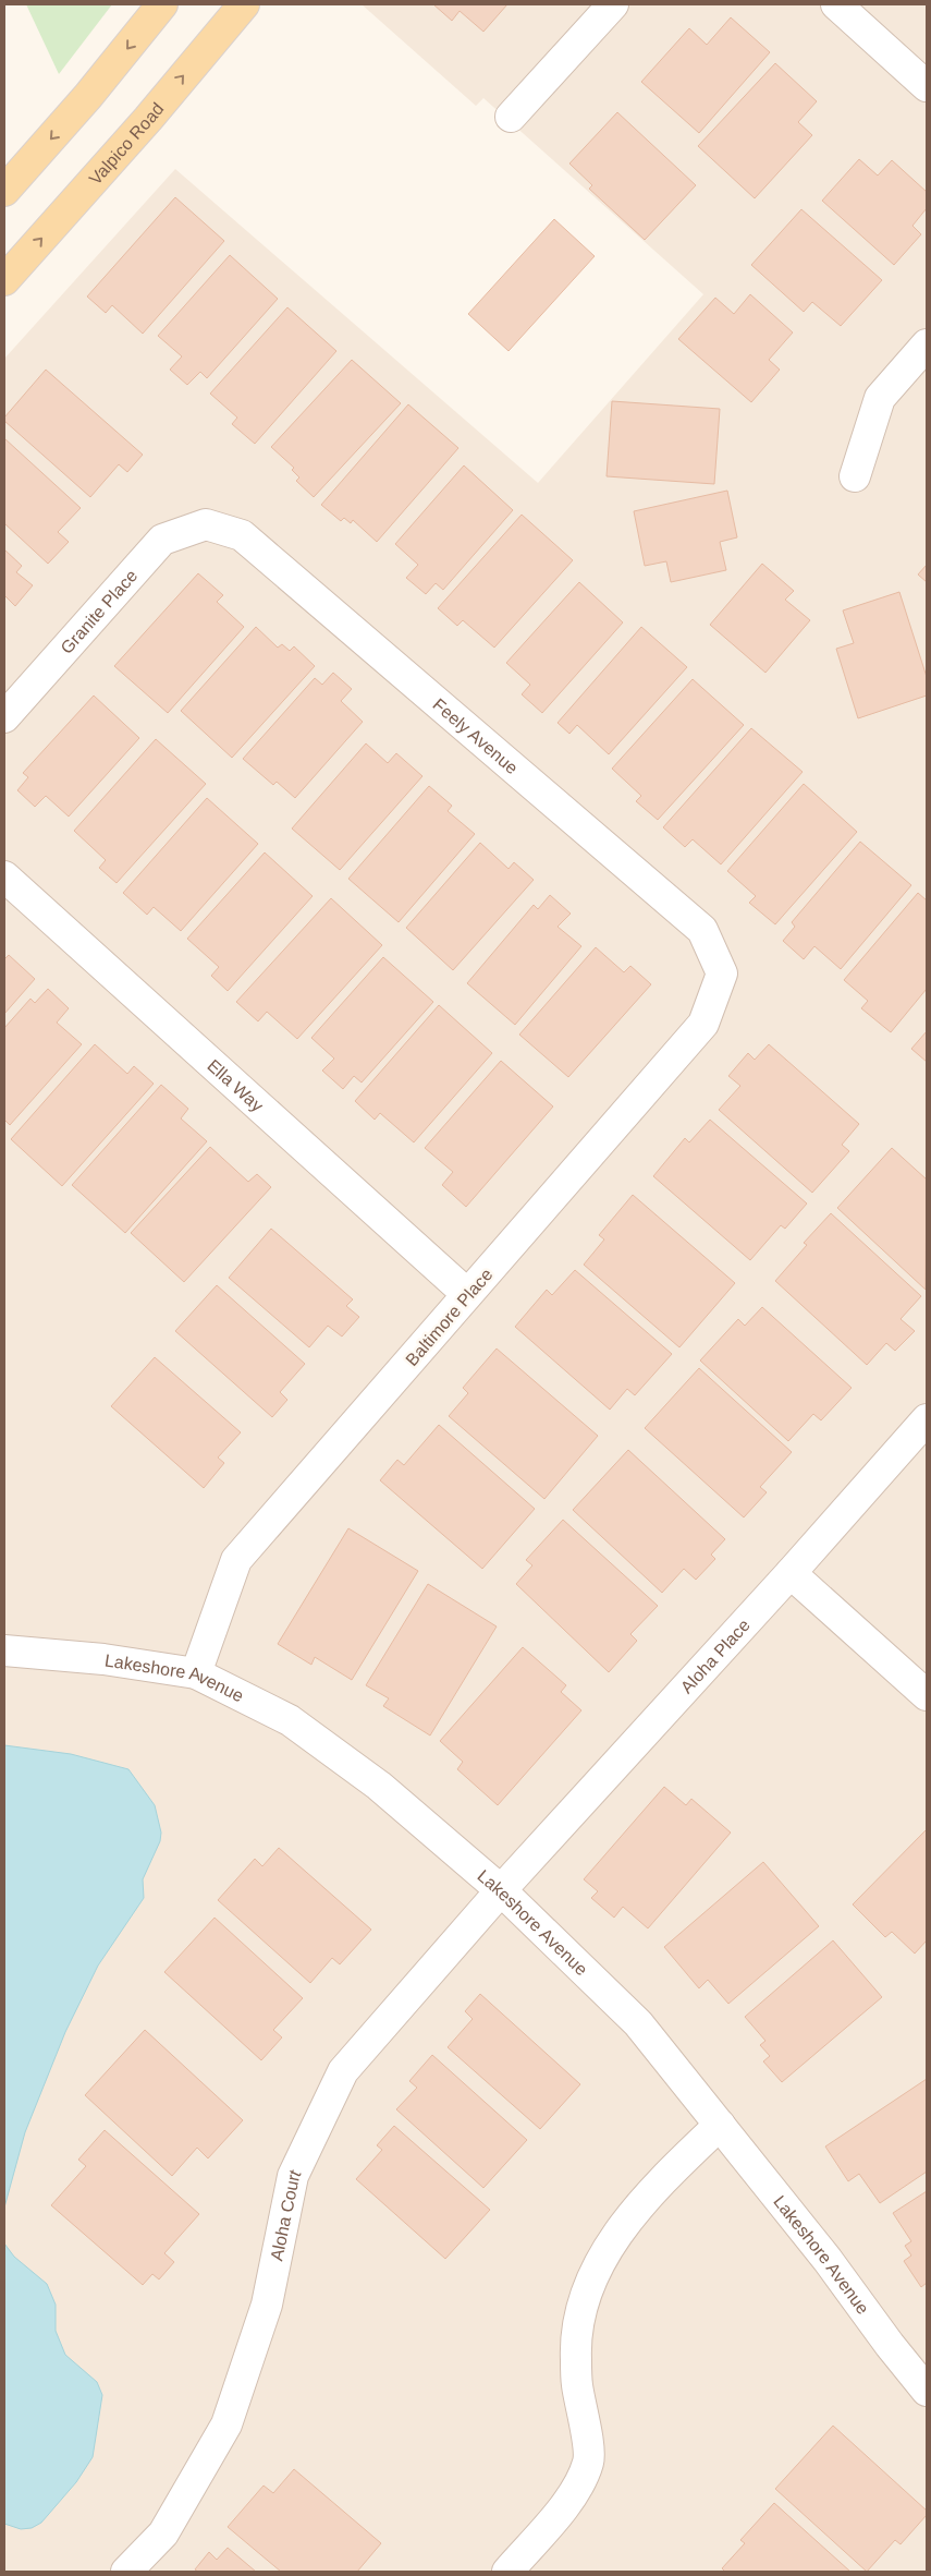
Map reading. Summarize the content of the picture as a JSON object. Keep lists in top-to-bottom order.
{
  "streets": {
    "main road": ["Valpico Road"],
    "street": [
      "Granite Place",
      "Feely Avenue",
      "Ella Way",
      "Baltimore Place",
      "Aloha Place",
      "Lakeshore Avenue",
      "Aloha Court"
    ]
  },
  "crossings": [
    ["Granite Place", "Feely Avenue"],
    ["Feely Avenue", "Baltimore Place"],
    ["Ella Way", "Baltimore Place"],
    ["Baltimore Place", "Lakeshore Avenue"],
    ["Aloha Place", "Lakeshore Avenue"],
    ["Aloha Place", "Aloha Court"],
    ["Lakeshore Avenue", "Aloha Court"]
  ]
}
